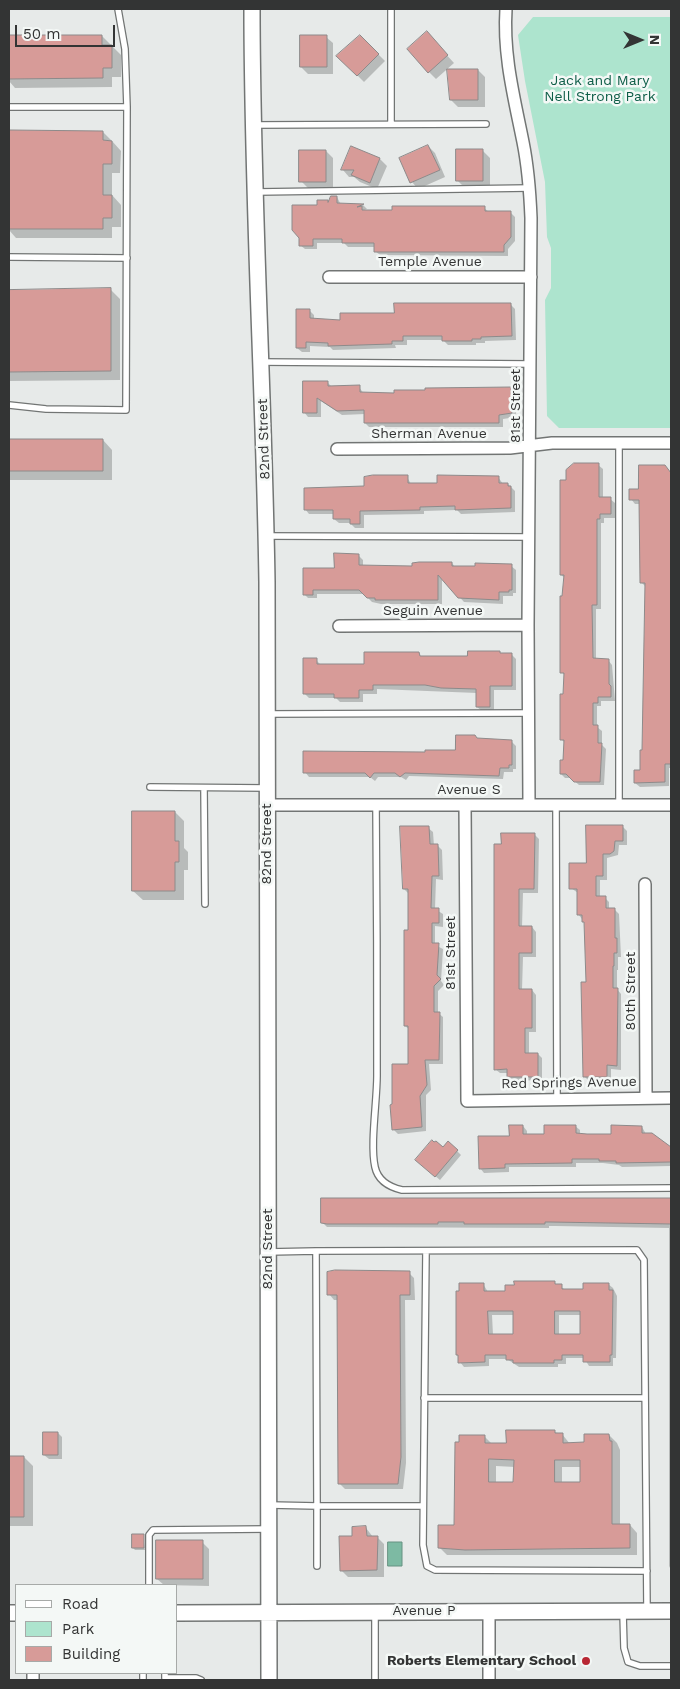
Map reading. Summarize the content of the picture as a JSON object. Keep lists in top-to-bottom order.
{
  "streets": {
    "main road": ["82nd Street", "Avenue P"],
    "street": [
      "Temple Avenue",
      "81st Street",
      "Sherman Avenue",
      "Seguin Avenue",
      "Avenue S",
      "80th Street",
      "Red Springs Avenue"
    ]
  },
  "crossings": [
    ["Temple Avenue", "81st Street"],
    ["81st Street", "Sherman Avenue"],
    ["81st Street", "Seguin Avenue"],
    ["81st Street", "Avenue S"],
    ["81st Street", "Red Springs Avenue"],
    ["82nd Street", "Avenue S"],
    ["82nd Street", "Avenue P"],
    ["80th Street", "Red Springs Avenue"]
  ],
  "parks": ["Jack and Mary Nell Strong Park"],
  "places": ["Roberts Elementary School"],
  "legend": ["Road", "Park", "Building"],
  "scale_bar": "50 m",
  "north": "right"
}
